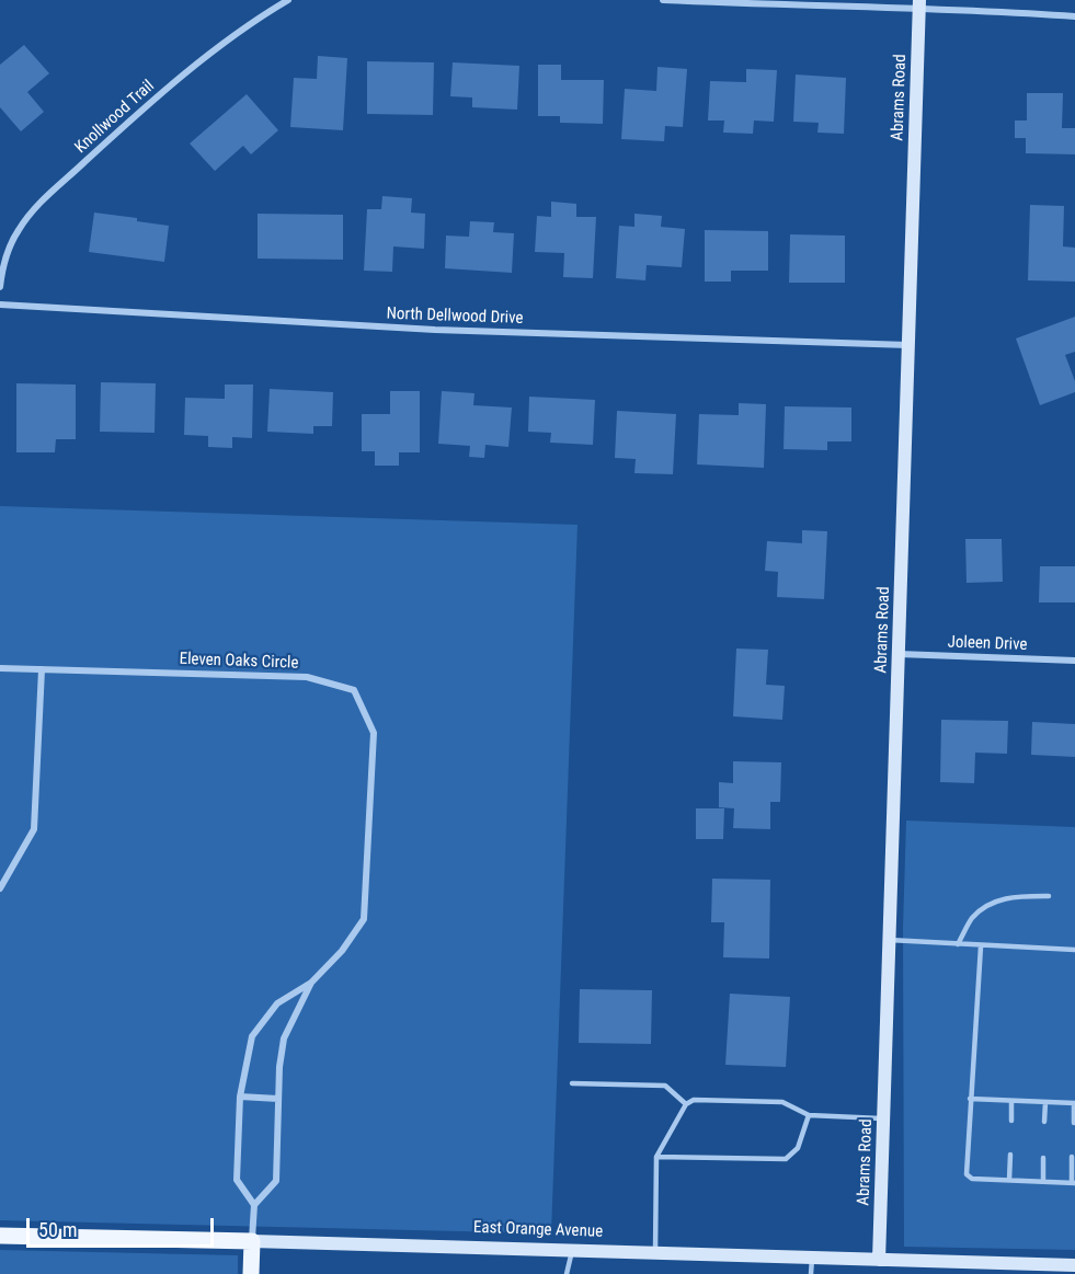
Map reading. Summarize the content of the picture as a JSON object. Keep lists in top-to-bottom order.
{
  "streets": {
    "main road": ["East Orange Avenue"],
    "street": [
      "Abrams Road",
      "Knollwood Trail",
      "North Dellwood Drive",
      "Joleen Drive",
      "Eleven Oaks Circle"
    ]
  },
  "crossings": [
    ["Abrams Road", "North Dellwood Drive"],
    ["Abrams Road", "Joleen Drive"],
    ["Abrams Road", "East Orange Avenue"]
  ],
  "scale_bar": "50 m"
}
